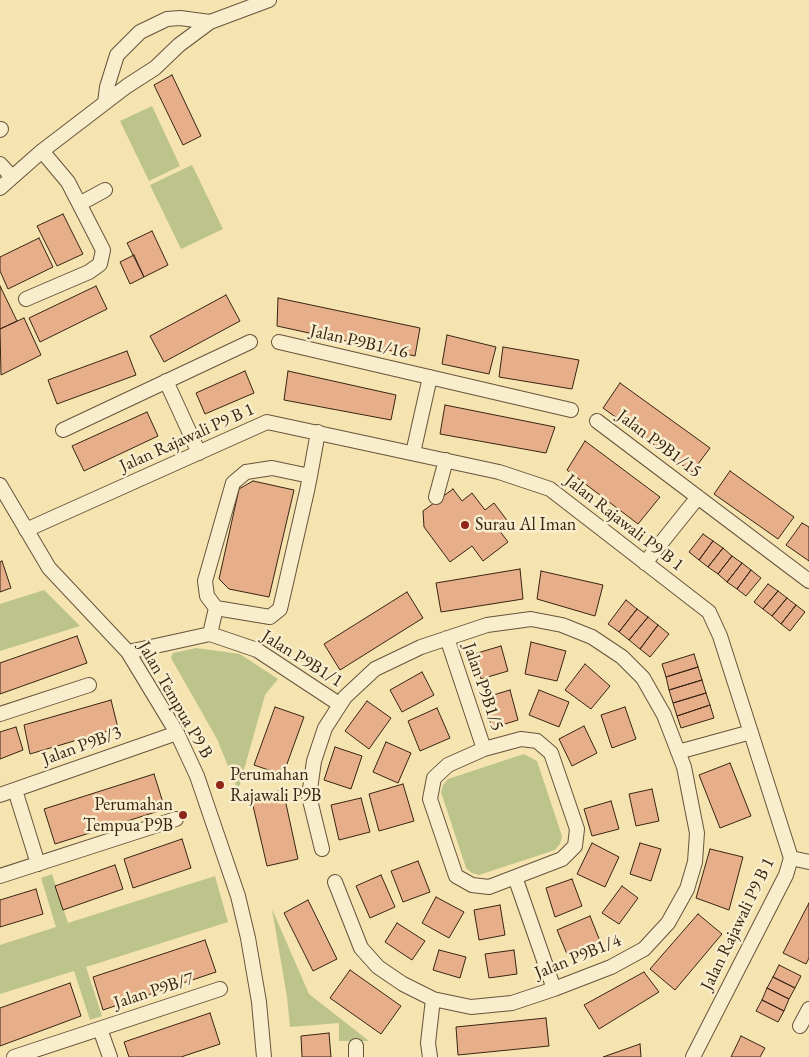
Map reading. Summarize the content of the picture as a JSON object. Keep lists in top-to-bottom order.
{
  "streets": {
    "street": [
      "Jalan P9B1/16",
      "Jalan Rajawali P9 B 1",
      "Jalan P9B1/15",
      "Jalan P9B1/1",
      "Jalan P9B1/5",
      "Jalan Tempua P9 B",
      "Jalan P9B/3",
      "Jalan P9B1/4",
      "Jalan P9B/7"
    ]
  },
  "crossings": [
    ["Jalan Rajawali P9 B 1", "Jalan P9B1/15"],
    ["Jalan Rajawali P9 B 1", "Jalan Tempua P9 B"],
    ["Jalan P9B1/1", "Jalan P9B1/4"],
    ["Jalan P9B1/5", "Jalan P9B1/4"],
    ["Jalan Tempua P9 B", "Jalan P9B/3"]
  ],
  "places": ["Surau Al Iman", "Perumahan Rajawali P9B", "Perumahan Tempua P9B"]
}
